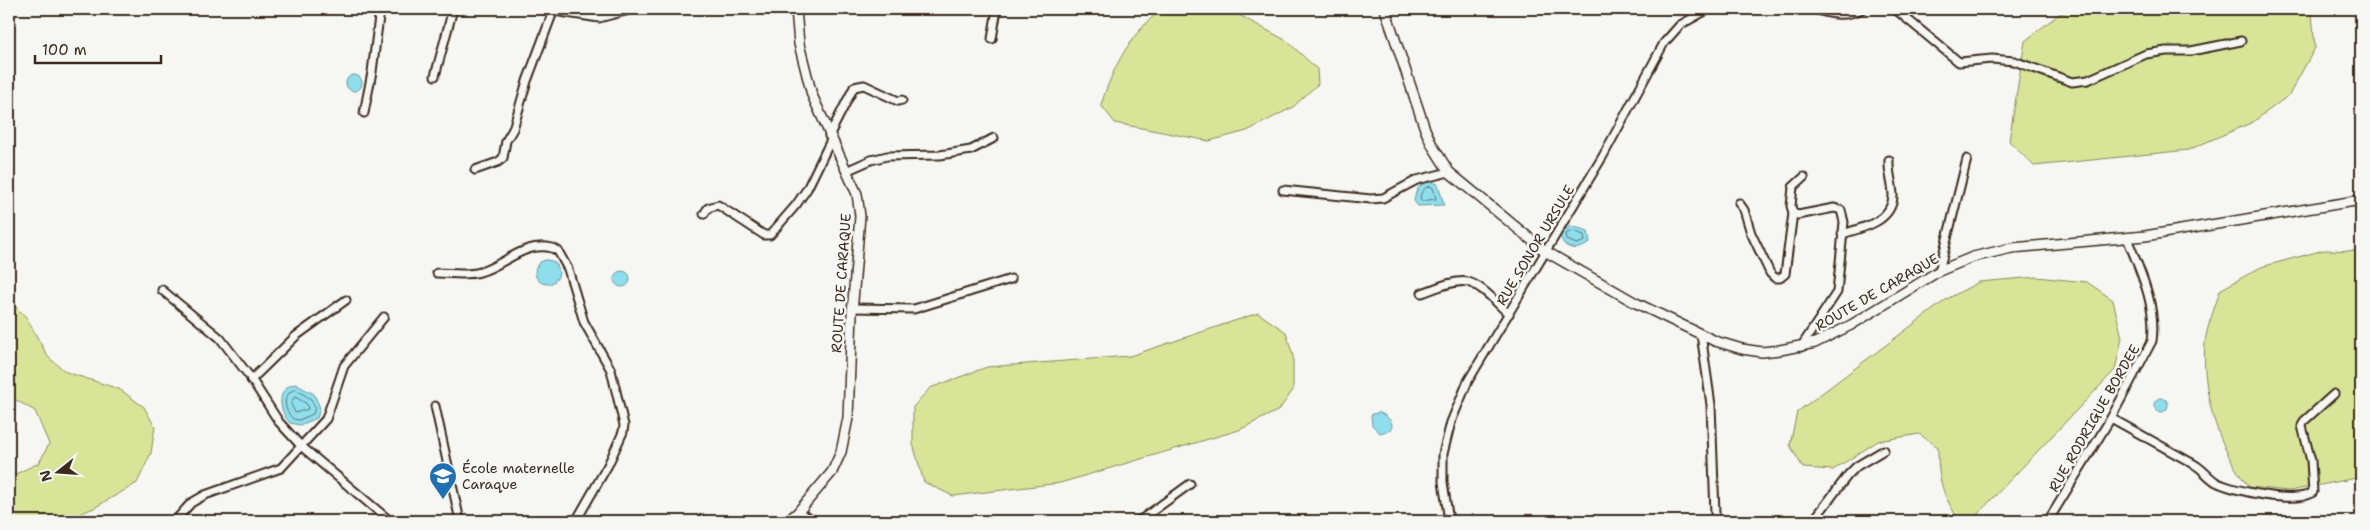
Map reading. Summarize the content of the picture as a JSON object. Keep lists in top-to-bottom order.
{
  "streets": {
    "street": ["RUE SONOR URSULE", "ROUTE DE CARAQUE", "RUE RODRIGUE BORDEE"]
  },
  "crossings": [
    ["RUE SONOR URSULE", "ROUTE DE CARAQUE"],
    ["ROUTE DE CARAQUE", "RUE RODRIGUE BORDEE"]
  ],
  "places": {
    "school or university": ["École maternelle Caraque"]
  },
  "scale_bar": "100 m",
  "north": "left"
}
